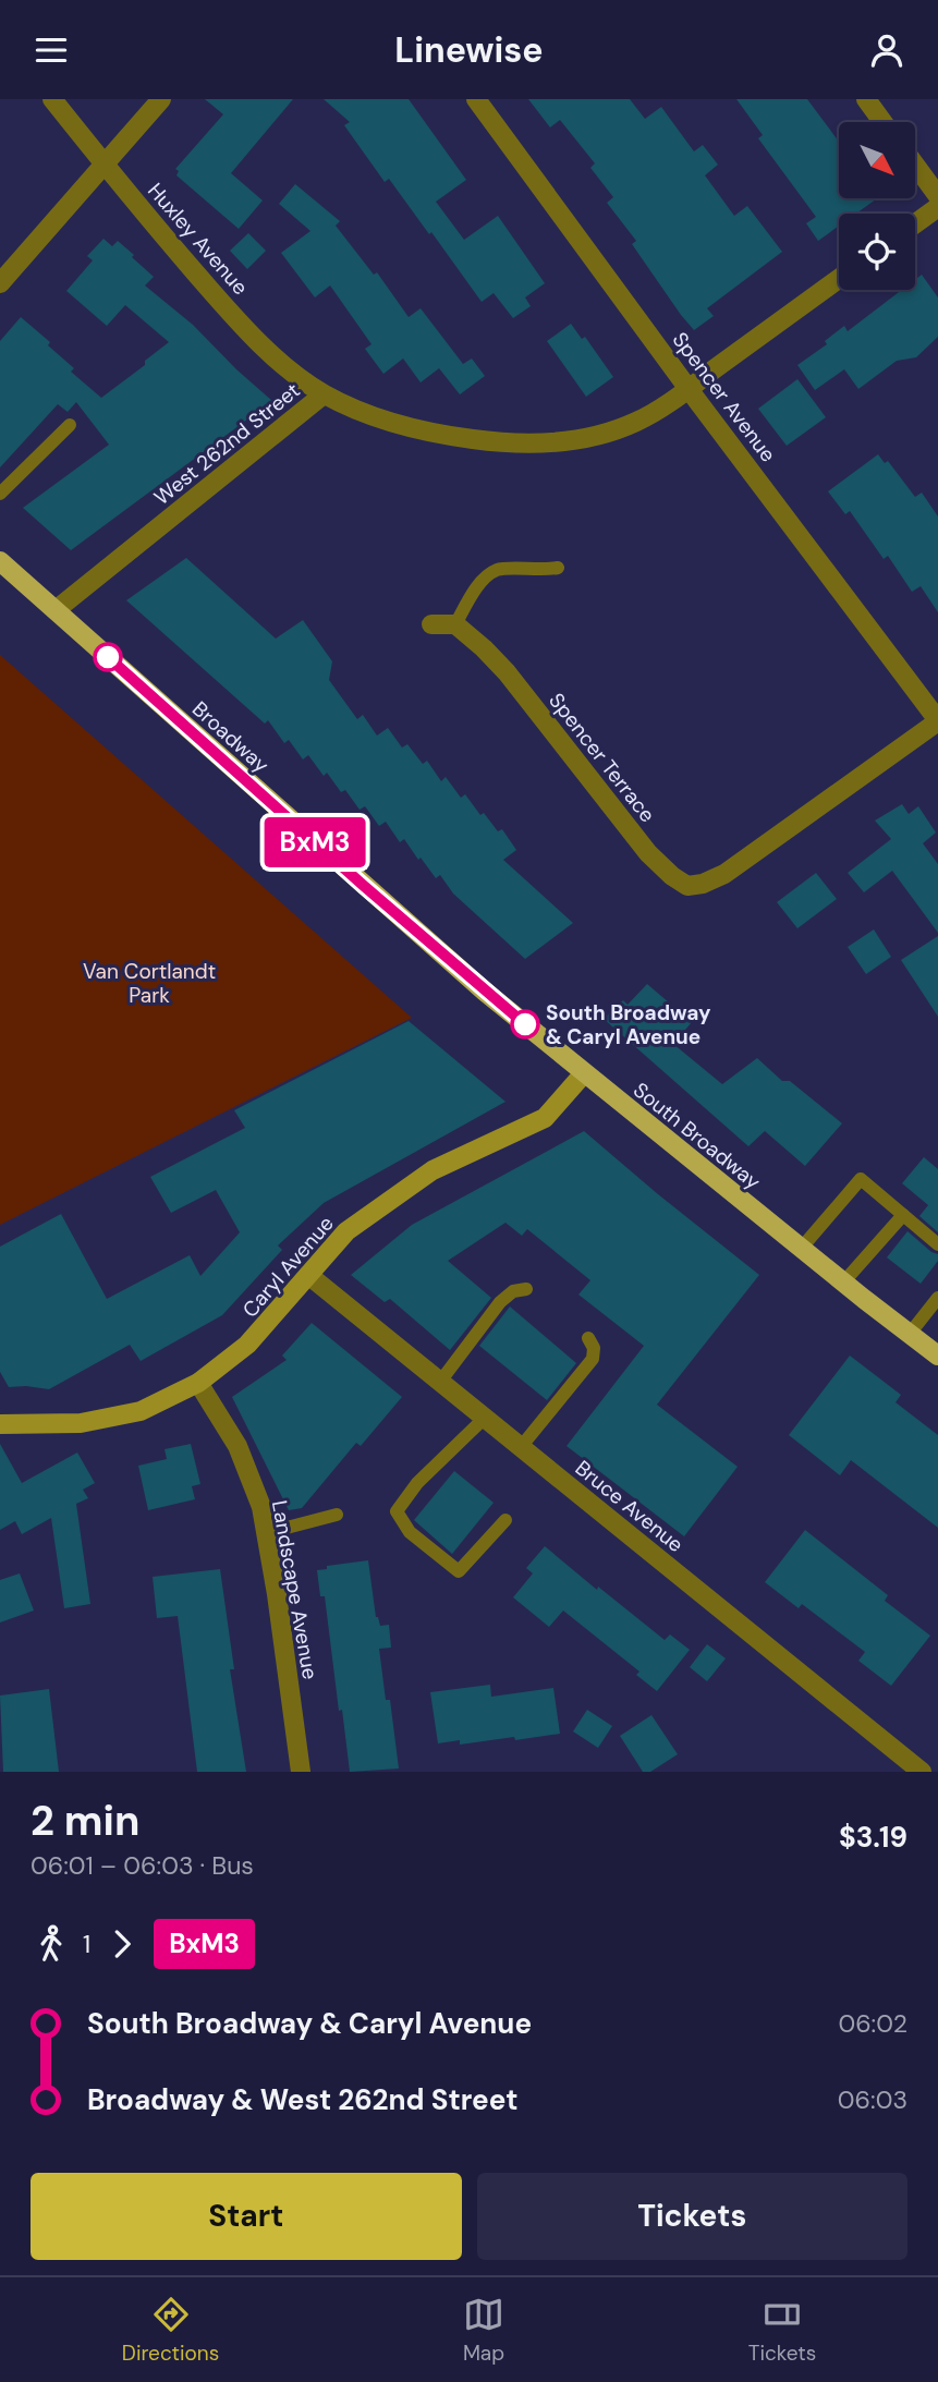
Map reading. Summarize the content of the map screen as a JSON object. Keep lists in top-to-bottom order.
{
  "streets": {
    "main road": ["Broadway", "South Broadway"],
    "street": [
      "Huxley Avenue",
      "Spencer Avenue",
      "West 262nd Street",
      "Spencer Terrace",
      "Caryl Avenue",
      "Bruce Avenue",
      "Landscape Avenue"
    ]
  },
  "crossings": [
    ["Huxley Avenue", "West 262nd Street"],
    ["Spencer Avenue", "West 262nd Street"],
    ["Spencer Avenue", "Spencer Terrace"],
    ["West 262nd Street", "Broadway"],
    ["Broadway", "South Broadway"],
    ["South Broadway", "Caryl Avenue"],
    ["Caryl Avenue", "Bruce Avenue"],
    ["Caryl Avenue", "Landscape Avenue"]
  ],
  "parks": ["Van Cortlandt Park"],
  "places": ["South Broadway & Caryl Avenue"],
  "lines": ["bus line BxM3"],
  "north": "bottom right",
  "page": {
    "header": "Linewise",
    "on_map": "BxM3",
    "heading": ["2 min", "06:01 – 06:03 · Bus", "$3.19"],
    "legs": ["1", "BxM3"],
    "list": [
      {
        "name": "South Broadway & Caryl Avenue",
        "value": "06:02"
      },
      {
        "name": "Broadway & West 262nd Street",
        "value": "06:03"
      }
    ],
    "buttons": ["Start", "Tickets"],
    "tabs": ["Directions", "Map", "Tickets"]
  }
}
